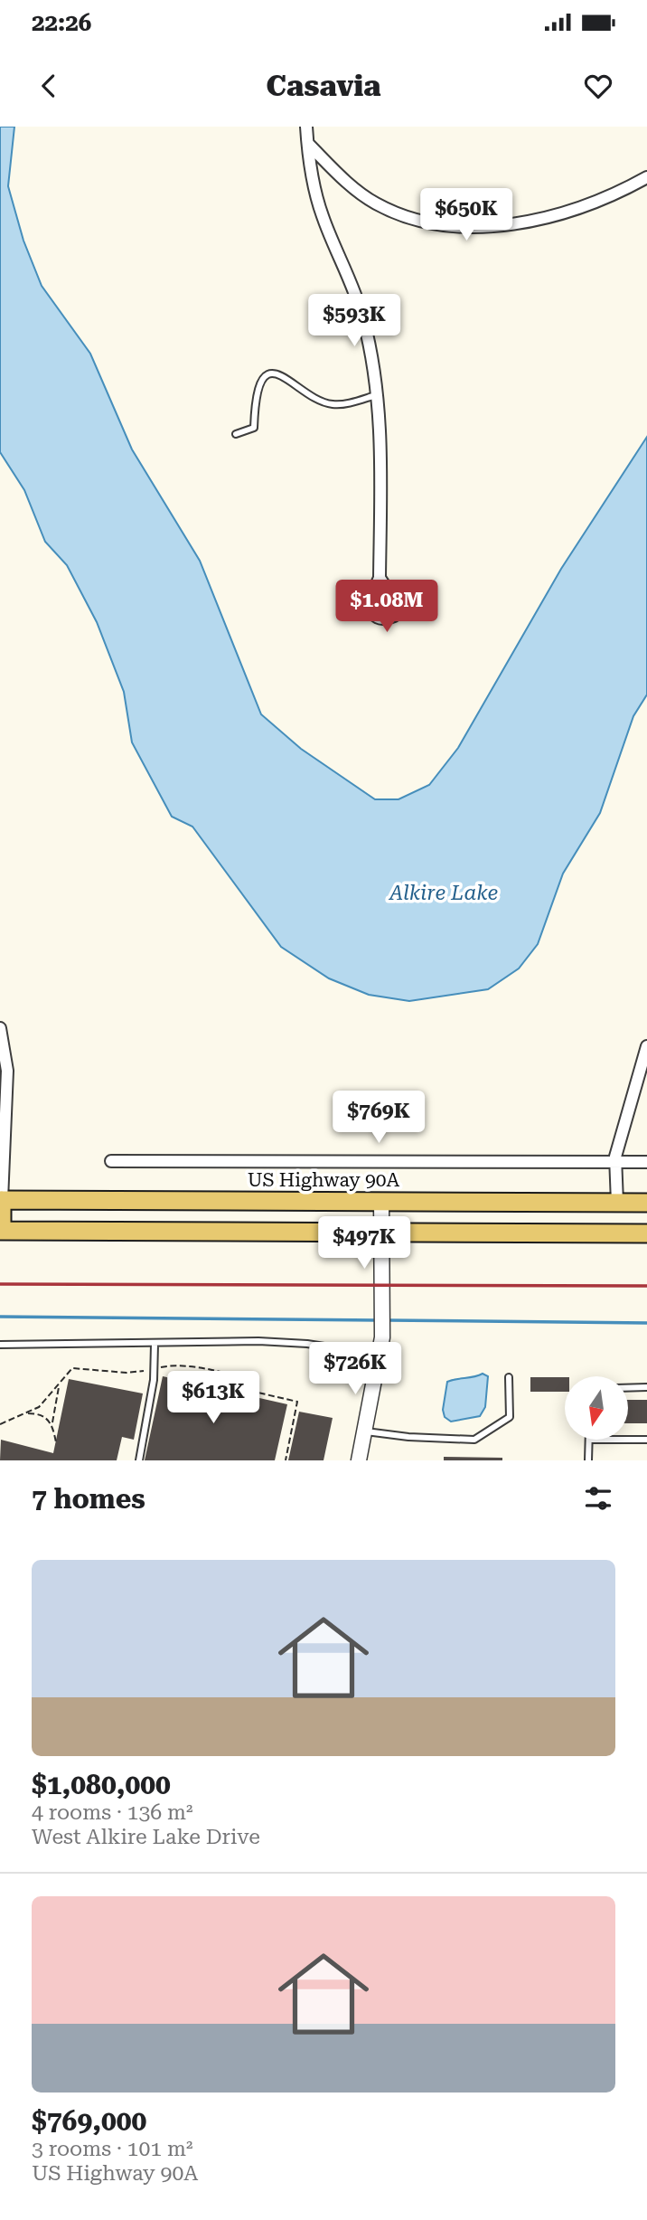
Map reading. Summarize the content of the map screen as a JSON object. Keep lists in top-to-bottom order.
{
  "streets": {
    "main road": ["US Highway 90A"]
  },
  "water": ["Alkire Lake"],
  "north": "bottom",
  "page": {
    "status": "22:26",
    "header": "Casavia",
    "price": [
      "$650K",
      "$593K",
      "$1.08M",
      "$769K",
      "$497K",
      "$726K",
      "$613K"
    ],
    "heading": "7 homes",
    "list": [
      {
        "name": "$1,080,000",
        "note": "4 rooms · 136 m² · West Alkire Lake Drive"
      },
      {
        "name": "$769,000",
        "note": "3 rooms · 101 m² · US Highway 90A"
      }
    ]
  }
}
